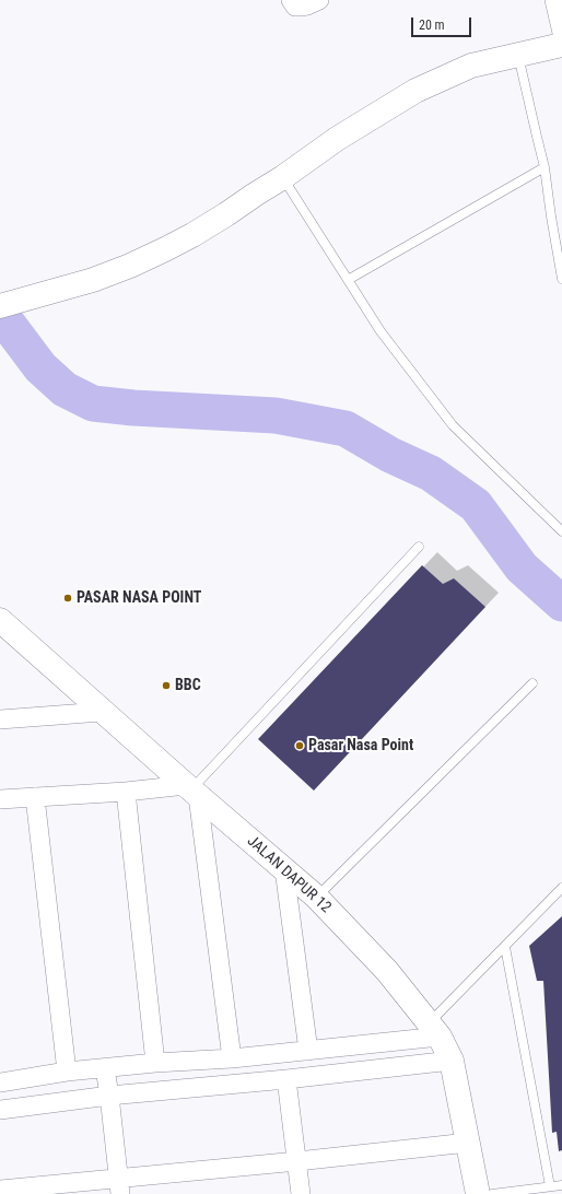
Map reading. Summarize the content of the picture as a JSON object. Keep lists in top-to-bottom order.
{
  "streets": {
    "street": ["JALAN DAPUR 12"]
  },
  "places": ["PASAR NASA POINT", "BBC", "Pasar Nasa Point"],
  "scale_bar": "20 m"
}
